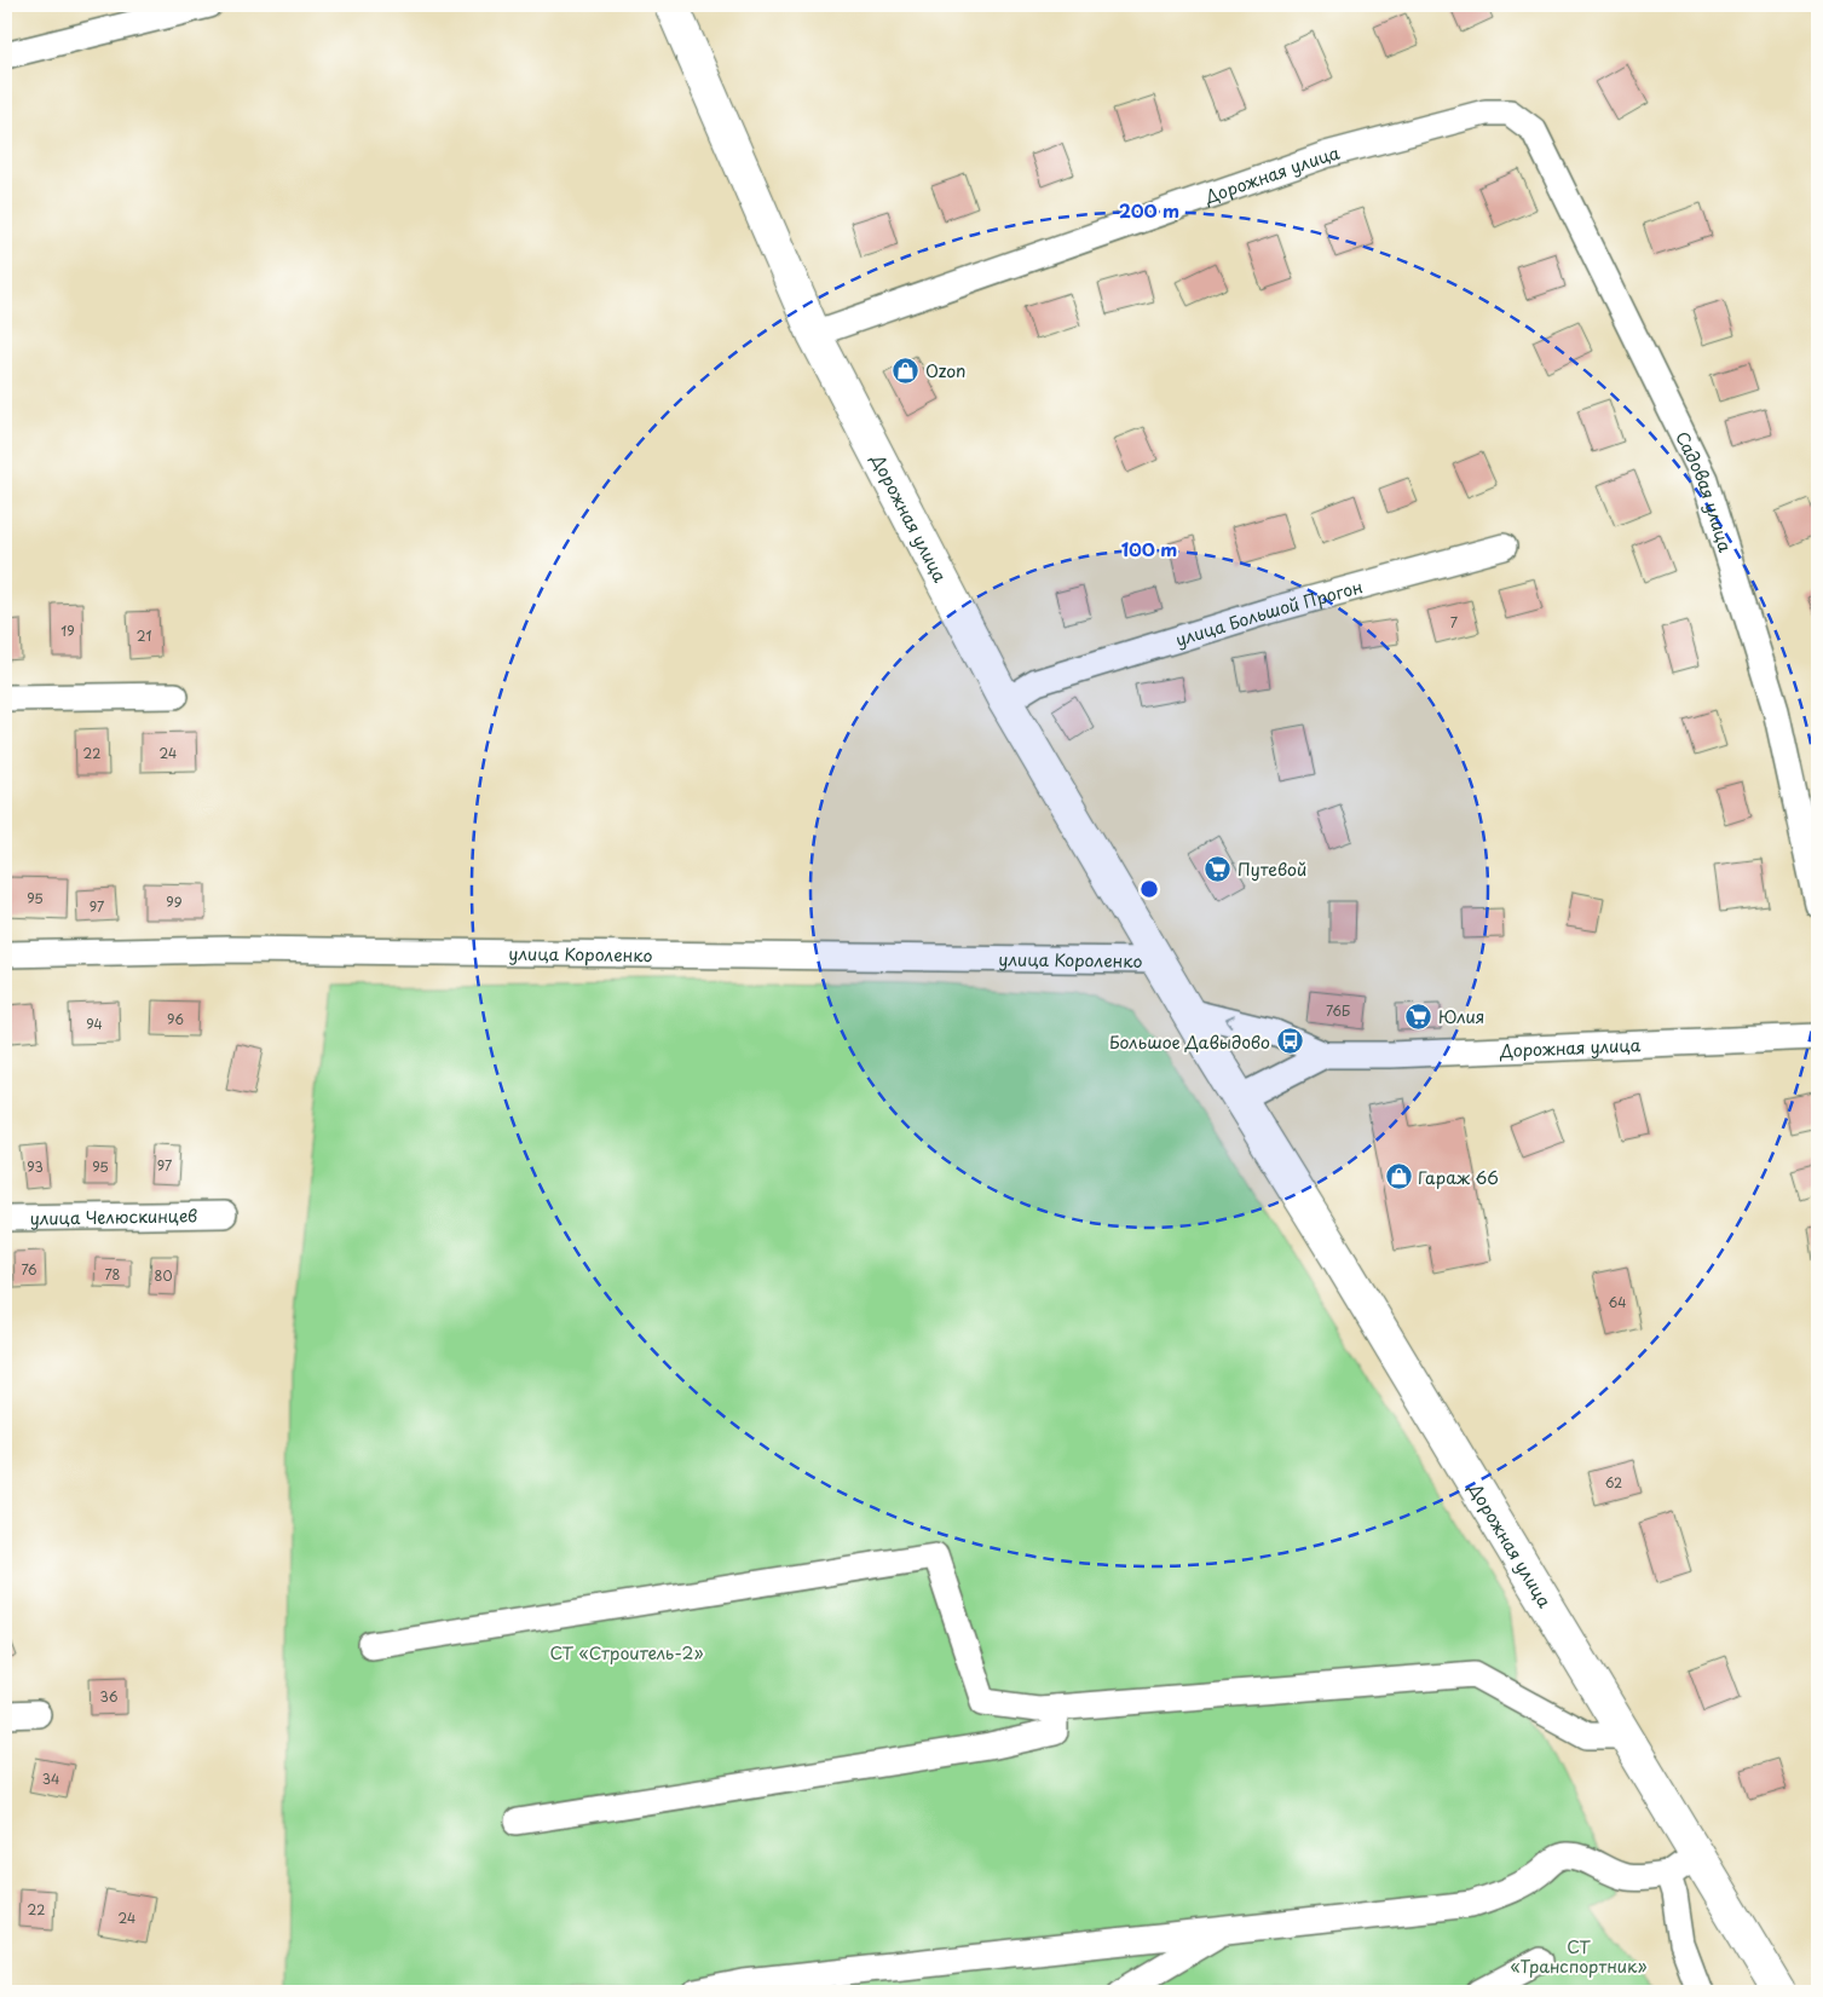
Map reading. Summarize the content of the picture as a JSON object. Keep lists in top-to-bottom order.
{
  "streets": {
    "main road": ["Дорожная улица"],
    "street": [
      "Садовая улица",
      "улица Большой Прогон",
      "улица Короленко",
      "улица Челюскинцев"
    ]
  },
  "crossings": [
    ["Дорожная улица", "Садовая улица"],
    ["Дорожная улица", "улица Большой Прогон"],
    ["Дорожная улица", "улица Короленко"]
  ],
  "parks": ["СТ «Строитель-2»", "СТ «Транспортник»"],
  "places": {
    "shop": ["Ozon", "Гараж 66"],
    "supermarket": ["Путевой", "Юлия"],
    "bus stop": ["Большое Давыдово"]
  },
  "house_numbers": [
    "7",
    "19",
    "21",
    "22",
    "24",
    "95",
    "99",
    "97",
    "76Б",
    "96",
    "94",
    "97",
    "93",
    "95",
    "76",
    "78",
    "80",
    "64",
    "62",
    "36",
    "34",
    "22",
    "24"
  ],
  "rings": ["200 m", "100 m"]
}
